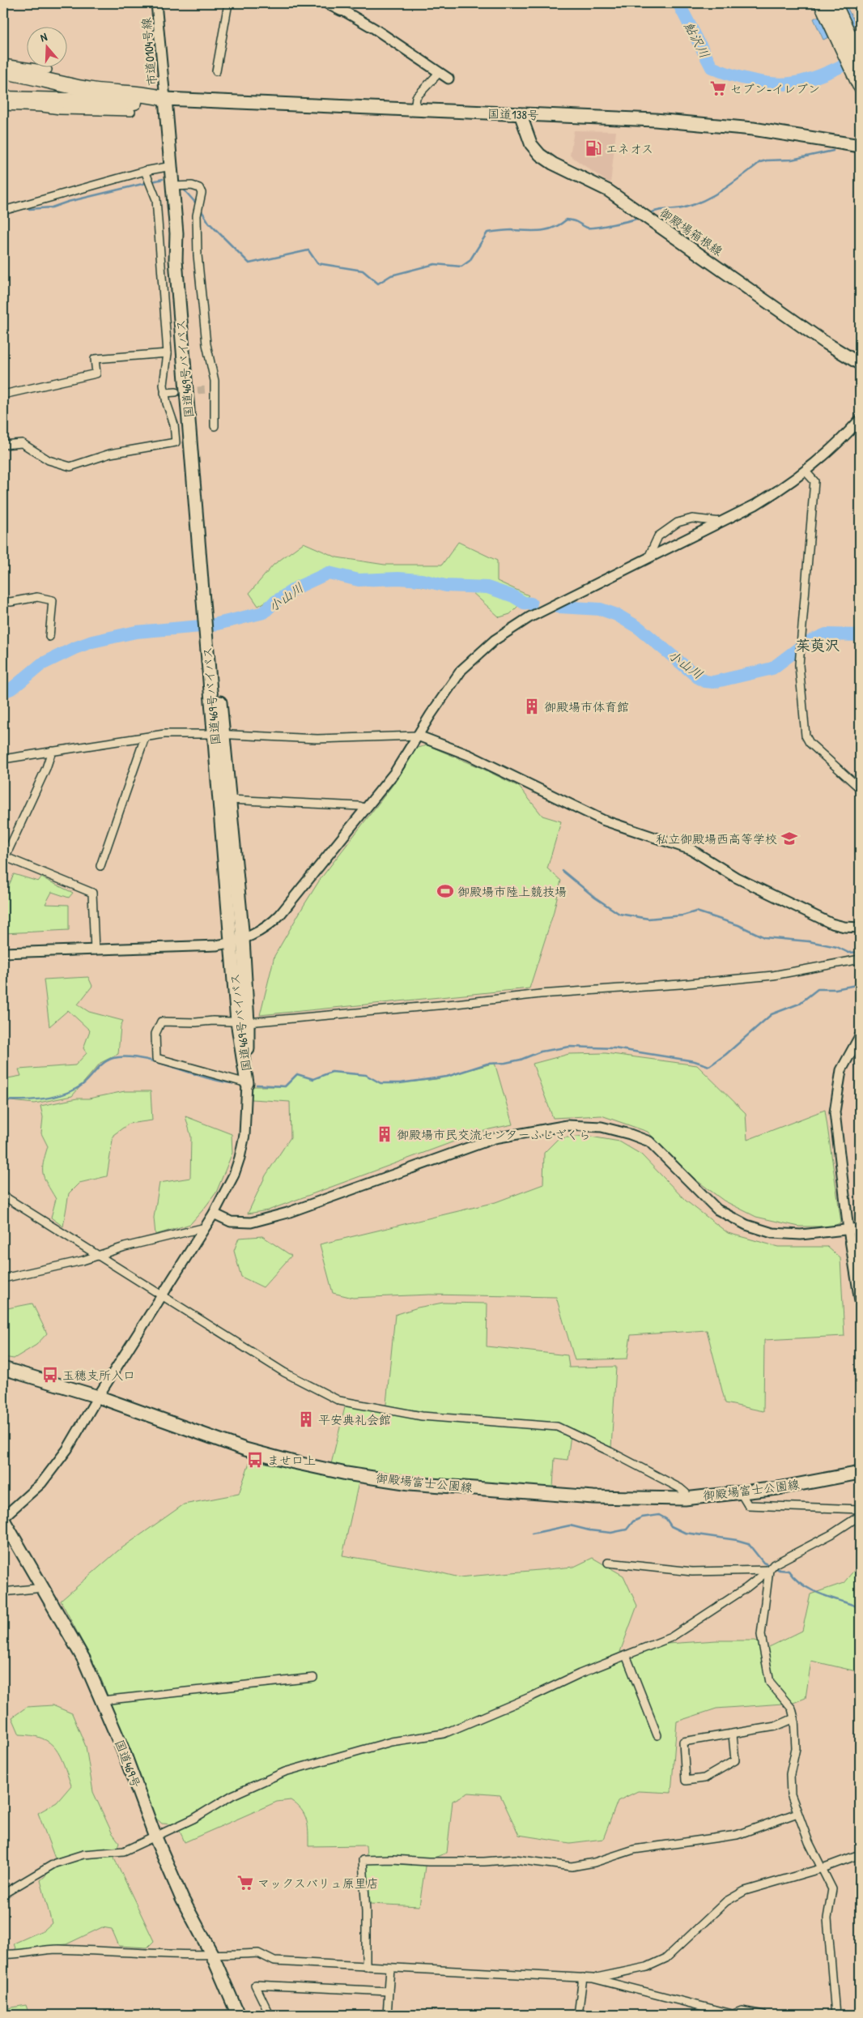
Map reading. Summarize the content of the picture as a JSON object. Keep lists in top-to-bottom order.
{
  "streets": {
    "main road": [
      "国道138号",
      "御殿場箱根線",
      "国道469号バイパス",
      "御殿場富士公園線",
      "国道469号"
    ],
    "street": ["市道0104号線"]
  },
  "crossings": [
    ["市道0104号線", "国道138号"],
    ["市道0104号線", "国道469号バイパス"],
    ["国道138号", "御殿場箱根線"],
    ["国道138号", "国道469号バイパス"]
  ],
  "districts": ["茱萸沢"],
  "water": ["鮎沢川", "小山川"],
  "places": {
    "supermarket": ["セブン-イレブン", "マックスバリュ原里店"],
    "fuel station": ["エネオス"],
    "building": ["御殿場市体育館", "御殿場市民交流センターふじざくら", "平安典礼会館"],
    "school or university": ["私立御殿場西高等学校"],
    "sports": ["御殿場市陸上競技場"],
    "bus stop": ["玉穂支所入口", "ませ口上"]
  },
  "north": "top"
}
